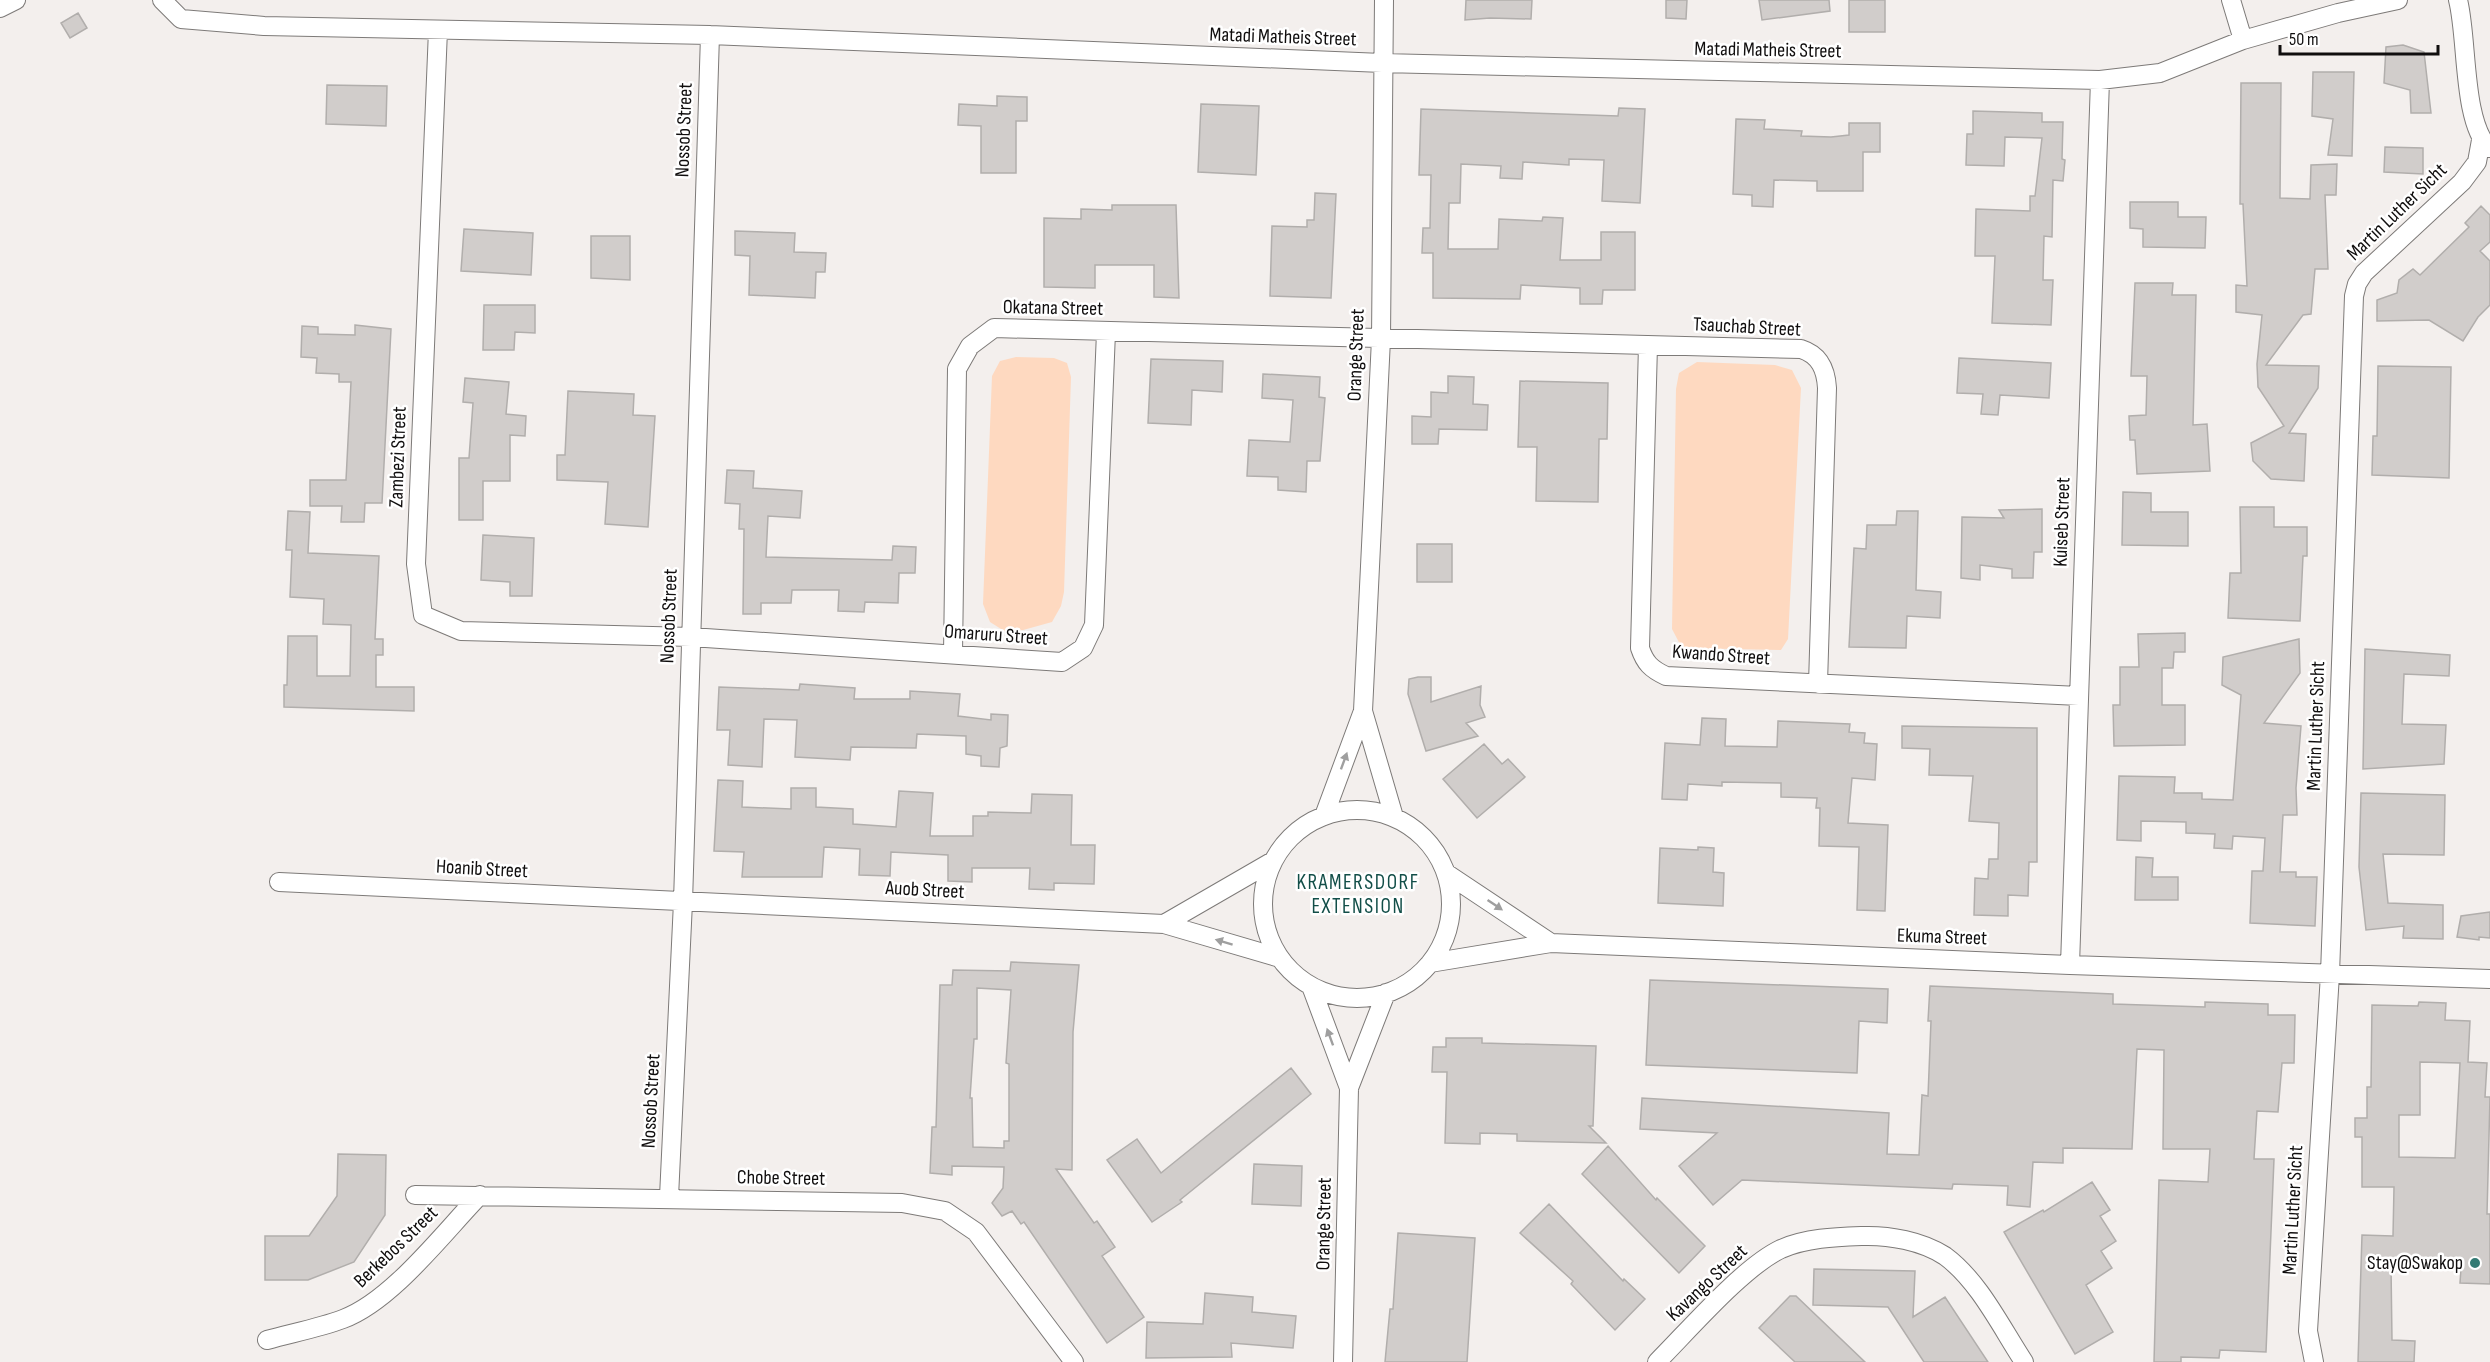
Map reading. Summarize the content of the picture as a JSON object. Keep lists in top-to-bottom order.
{
  "streets": {
    "street": [
      "Matadi Matheis Street",
      "Nossob Street",
      "Martin Luther Sicht",
      "Okatana Street",
      "Tsauchab Street",
      "Orange Street",
      "Zambezi Street",
      "Kuiseb Street",
      "Omaruru Street",
      "Kwando Street",
      "Hoanib Street",
      "Auob Street",
      "Ekuma Street",
      "Chobe Street",
      "Berkebos Street",
      "Kavango Street"
    ]
  },
  "crossings": [
    ["Matadi Matheis Street", "Nossob Street"],
    ["Matadi Matheis Street", "Orange Street"],
    ["Matadi Matheis Street", "Zambezi Street"],
    ["Matadi Matheis Street", "Kuiseb Street"],
    ["Nossob Street", "Zambezi Street"],
    ["Nossob Street", "Omaruru Street"],
    ["Nossob Street", "Hoanib Street"],
    ["Nossob Street", "Auob Street"],
    ["Nossob Street", "Chobe Street"],
    ["Martin Luther Sicht", "Ekuma Street"],
    ["Okatana Street", "Tsauchab Street"],
    ["Okatana Street", "Orange Street"],
    ["Okatana Street", "Omaruru Street"],
    ["Tsauchab Street", "Orange Street"],
    ["Tsauchab Street", "Kwando Street"],
    ["Orange Street", "Auob Street"],
    ["Orange Street", "Ekuma Street"],
    ["Zambezi Street", "Omaruru Street"],
    ["Kuiseb Street", "Kwando Street"],
    ["Kuiseb Street", "Ekuma Street"],
    ["Hoanib Street", "Auob Street"],
    ["Auob Street", "Ekuma Street"],
    ["Chobe Street", "Berkebos Street"]
  ],
  "districts": ["KRAMERSDORF EXTENSION"],
  "places": ["Stay@Swakop"],
  "scale_bar": "50 m"
}
